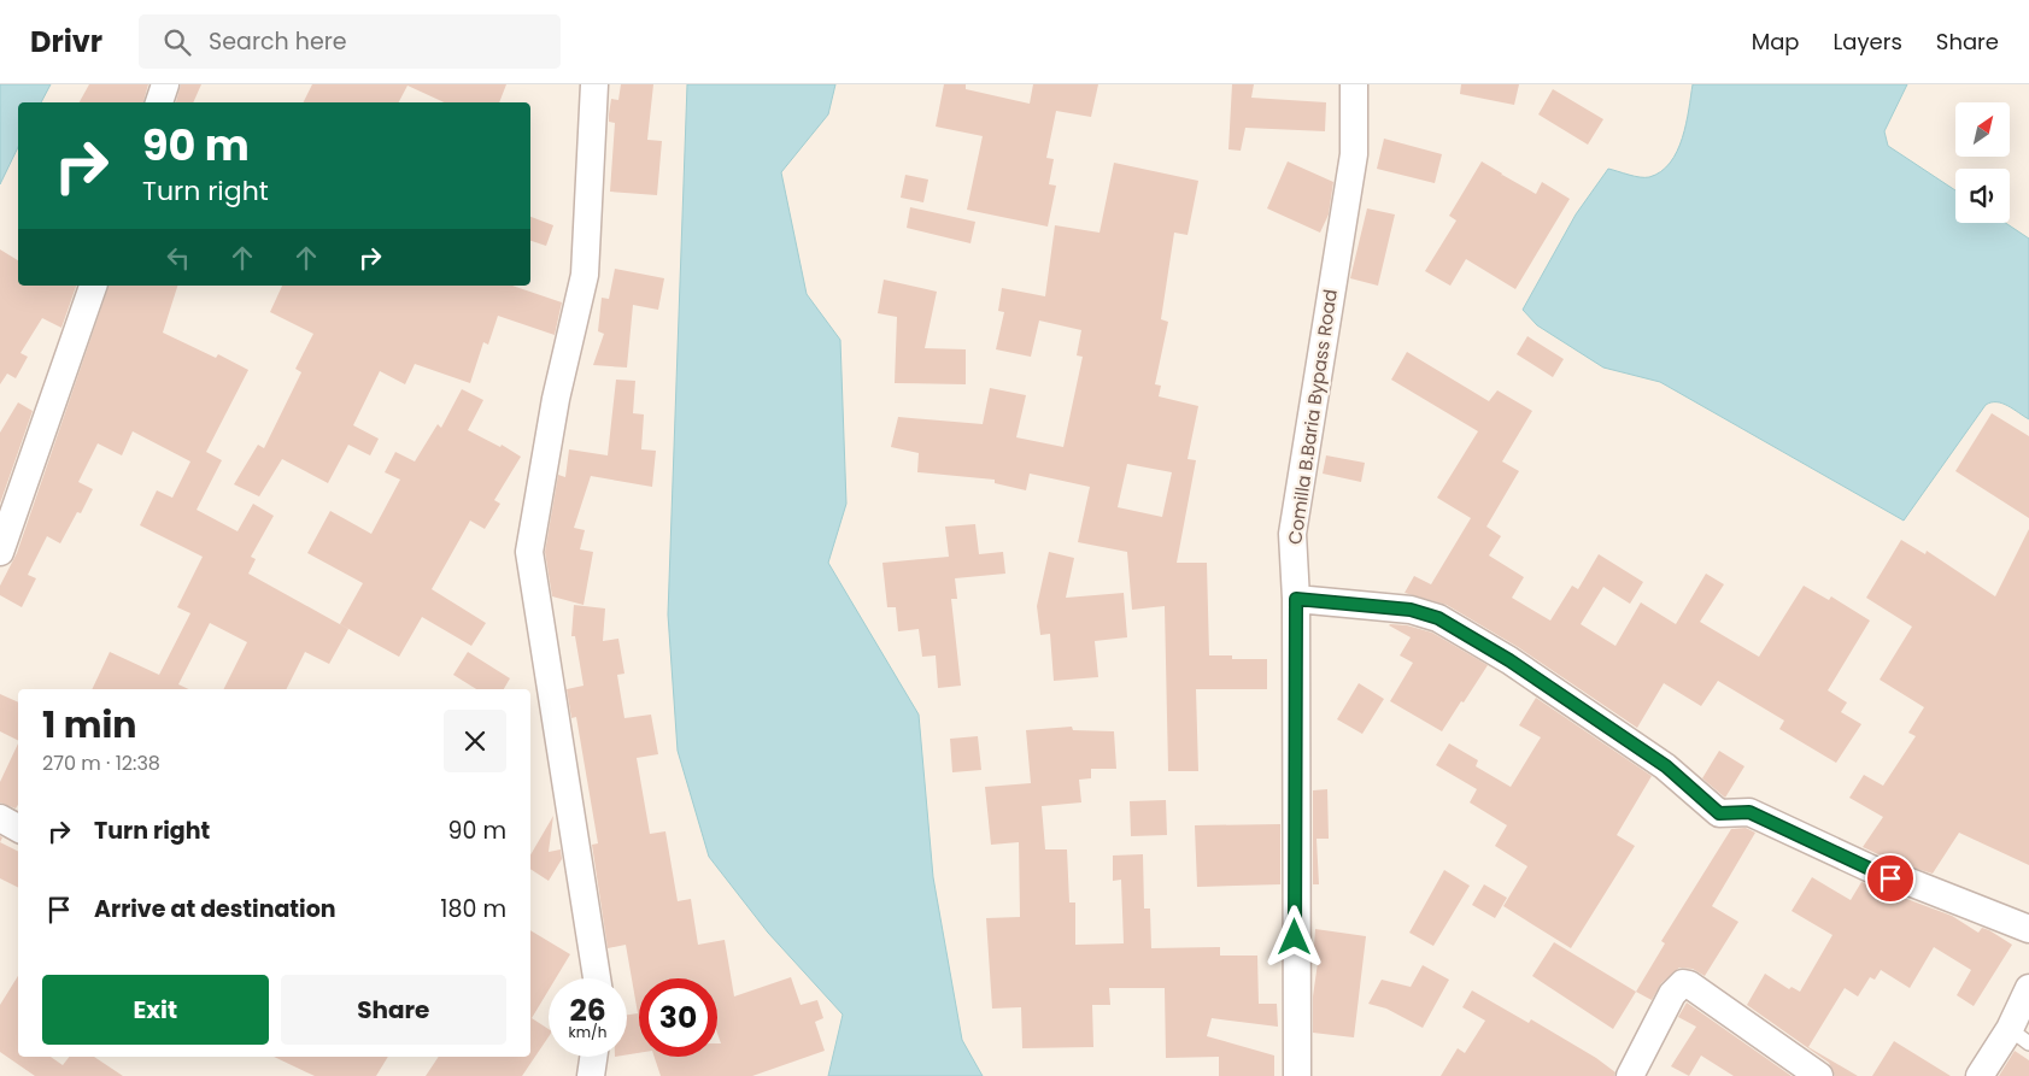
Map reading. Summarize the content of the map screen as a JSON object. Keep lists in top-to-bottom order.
{
  "streets": {
    "street": ["Comilla B.Baria Bypass Road"]
  },
  "north": "top right",
  "page": {
    "header": "Drivr",
    "search": "Search here",
    "nav": ["Map", "Layers", "Share"],
    "turn": ["90 m", "Turn right"],
    "heading": ["1 min", "270 m · 12:38"],
    "list": [
      {
        "name": "Turn right",
        "value": "90 m"
      },
      {
        "name": "Arrive at destination",
        "value": "180 m"
      }
    ],
    "buttons": ["Exit", "Share"],
    "speed": "26 km/h",
    "limit": "30"
  }
}
